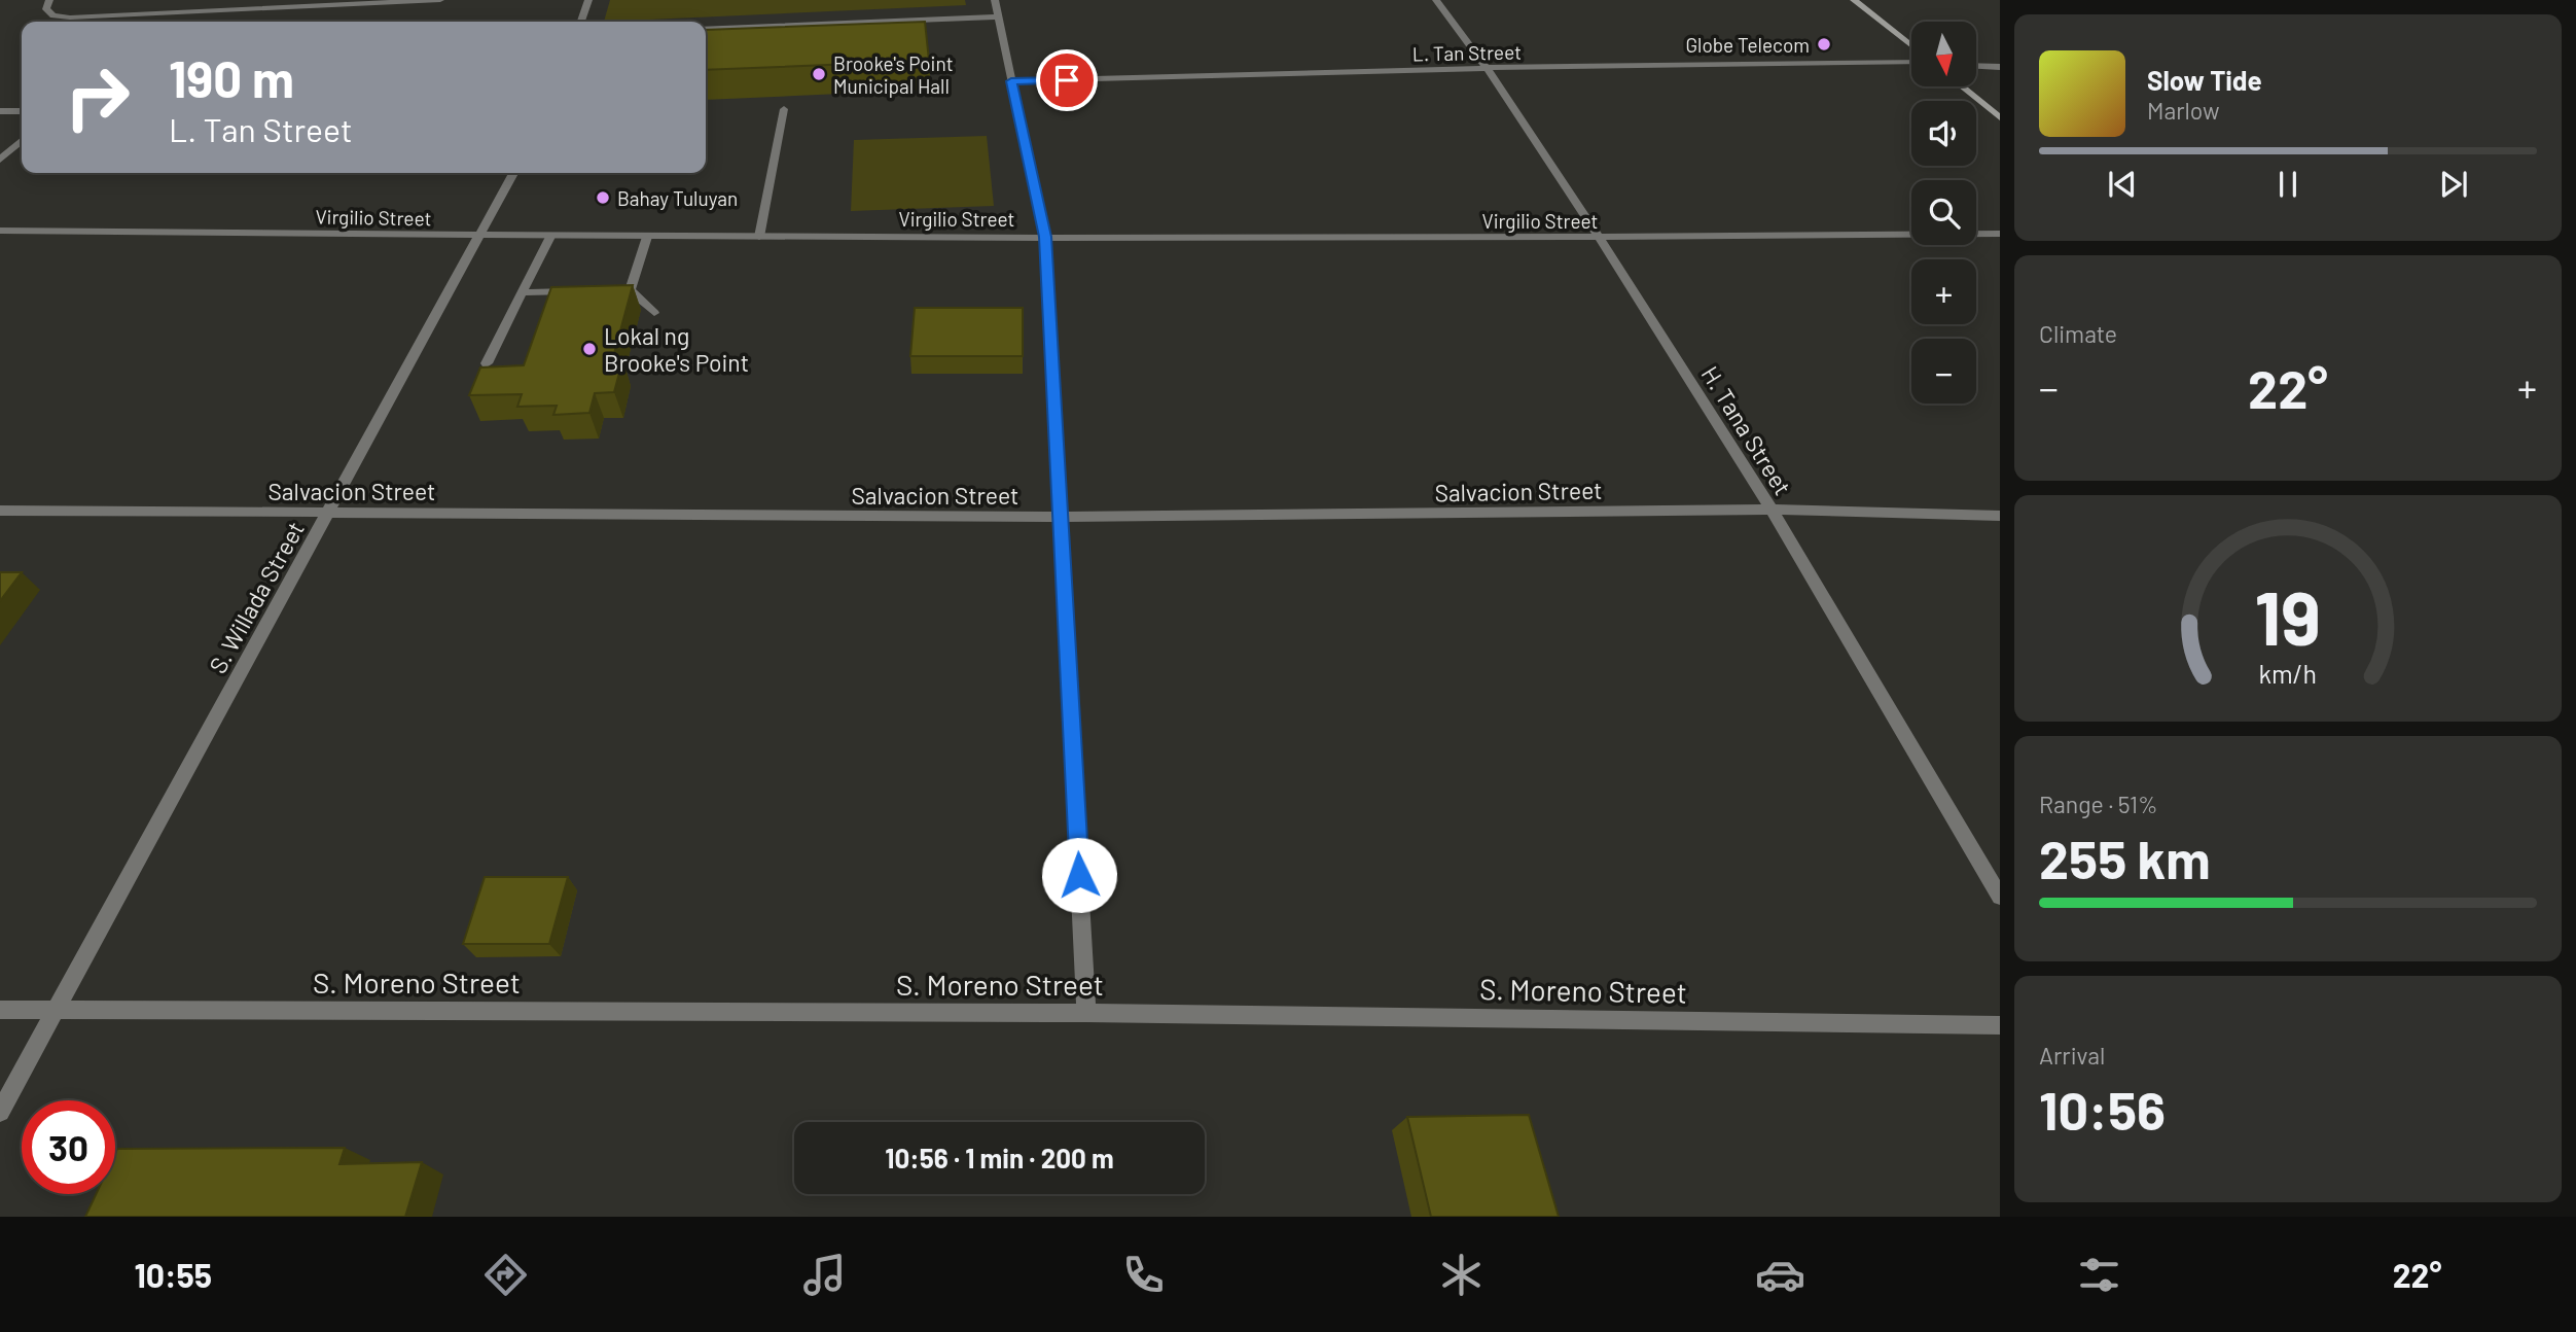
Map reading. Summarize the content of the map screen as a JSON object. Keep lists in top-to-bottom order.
{
  "streets": {
    "street": [
      "L. Tan Street",
      "Virgilio Street",
      "H. Tana Street",
      "Salvacion Street",
      "S. Willada Street",
      "S. Moreno Street"
    ]
  },
  "crossings": [
    ["L. Tan Street", "H. Tana Street"],
    ["Virgilio Street", "H. Tana Street"],
    ["Virgilio Street", "S. Willada Street"],
    ["H. Tana Street", "Salvacion Street"],
    ["Salvacion Street", "S. Willada Street"],
    ["S. Willada Street", "S. Moreno Street"]
  ],
  "places": [
    "Globe Telecom",
    "Brooke's Point Municipal Hall",
    "Bahay Tuluyan",
    "Lokal ng Brooke's Point"
  ],
  "north": "bottom",
  "page": {
    "map_buttons": ["+", "−"],
    "turn": ["190 m", "L. Tan Street"],
    "song": ["Slow Tide", "Marlow"],
    "tile": [
      "Climate",
      ["Range · 51%", "255 km"],
      ["Arrival", "10:56"]
    ],
    "heat": ["−", "22°", "+"],
    "limit": "30",
    "trip": "10:56 · 1 min · 200 m",
    "tabs": ["10:55", "22°"],
    "gauge": ["19", "km/h"]
  }
}
